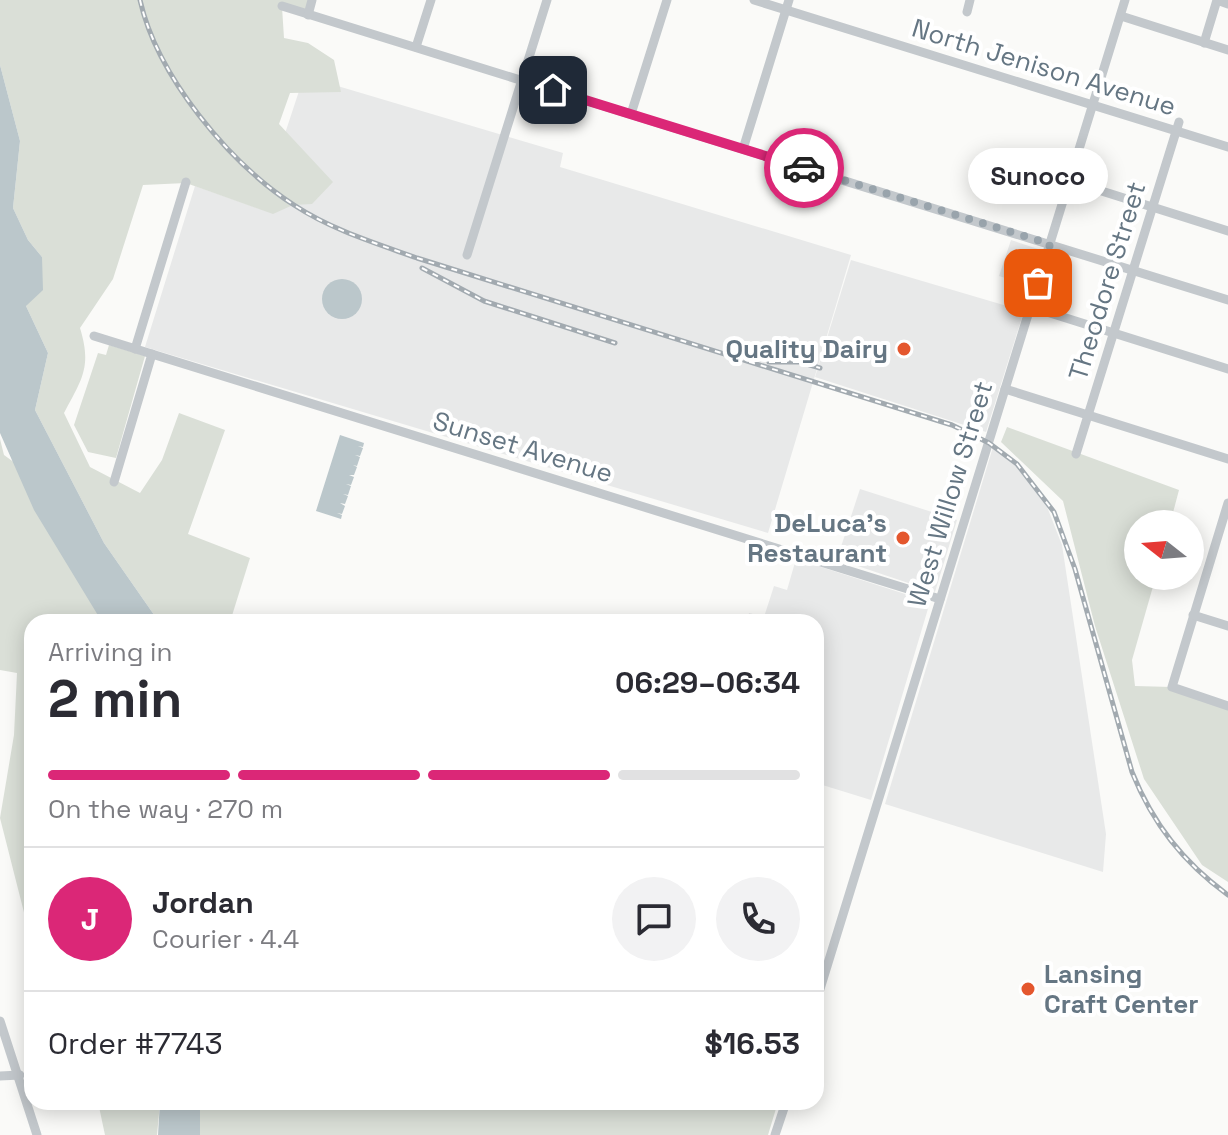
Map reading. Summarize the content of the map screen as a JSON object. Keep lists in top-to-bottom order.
{
  "streets": {
    "street": [
      "North Jenison Avenue",
      "Theodore Street",
      "Sunset Avenue",
      "West Willow Street"
    ]
  },
  "crossings": [
    ["North Jenison Avenue", "Theodore Street"],
    ["North Jenison Avenue", "West Willow Street"],
    ["Sunset Avenue", "West Willow Street"]
  ],
  "places": [
    "Sunoco",
    "Quality Dairy",
    "DeLuca's Restaurant",
    "Lansing Craft Center"
  ],
  "north": "left",
  "page": {
    "bubble": "Sunoco",
    "heading": ["2 min", "Arriving in", "06:29–06:34"],
    "panel": [
      "Jordan",
      "Courier · 4.4",
      "Order #7743",
      "$16.53"
    ],
    "bar": "On the way · 270 m",
    "round": "J"
  }
}
